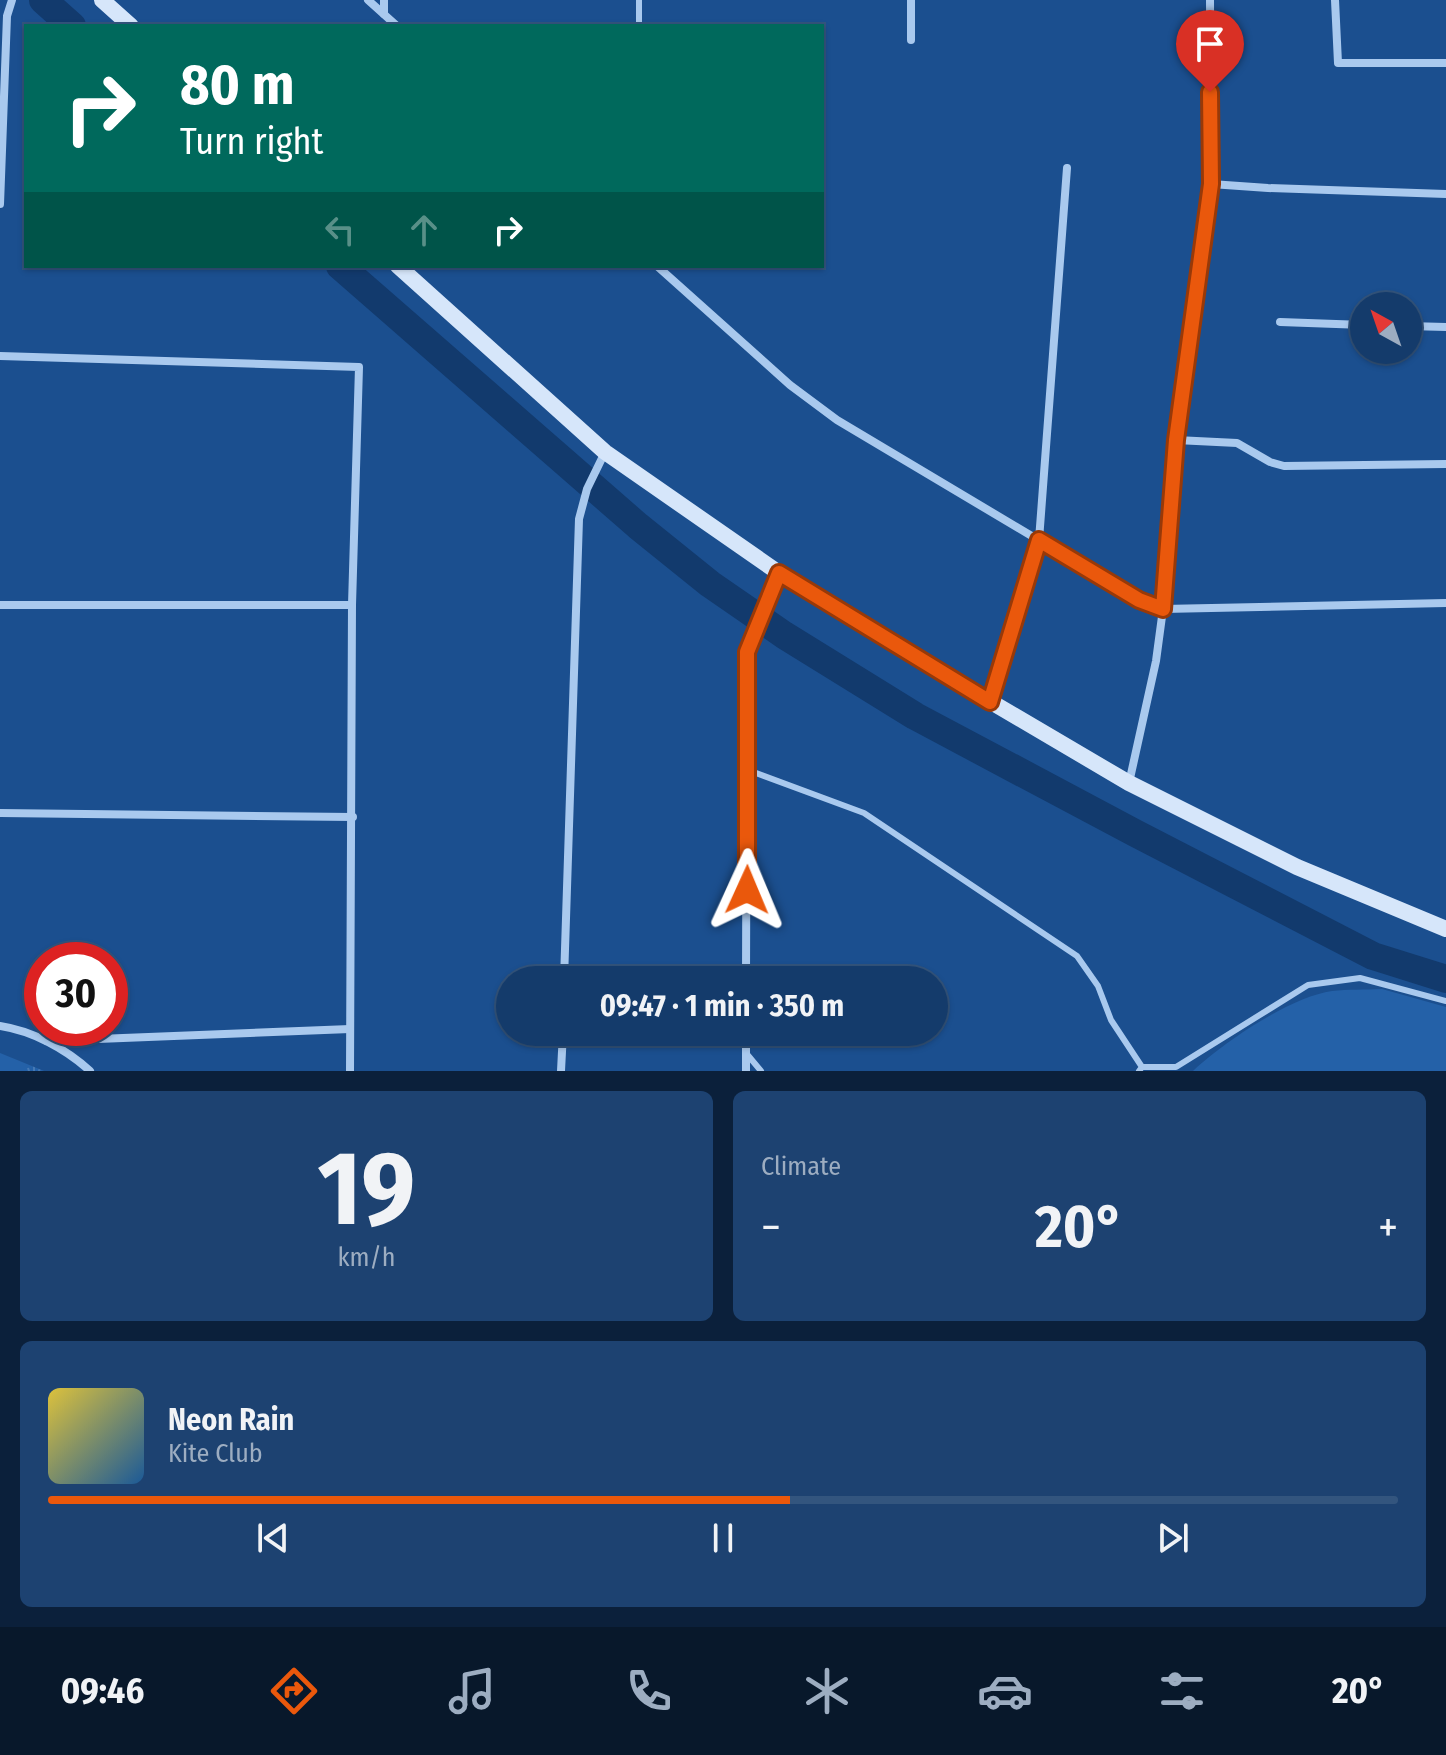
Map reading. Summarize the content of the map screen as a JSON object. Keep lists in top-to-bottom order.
{
  "north": "top left",
  "page": {
    "turn": ["80 m", "Turn right"],
    "limit": "30",
    "trip": "09:47 · 1 min · 350 m",
    "tile": [
      ["19", "km/h"],
      "Climate"
    ],
    "heat": ["−", "20°", "+"],
    "song": ["Neon Rain", "Kite Club"],
    "tabs": ["09:46", "20°"]
  }
}
